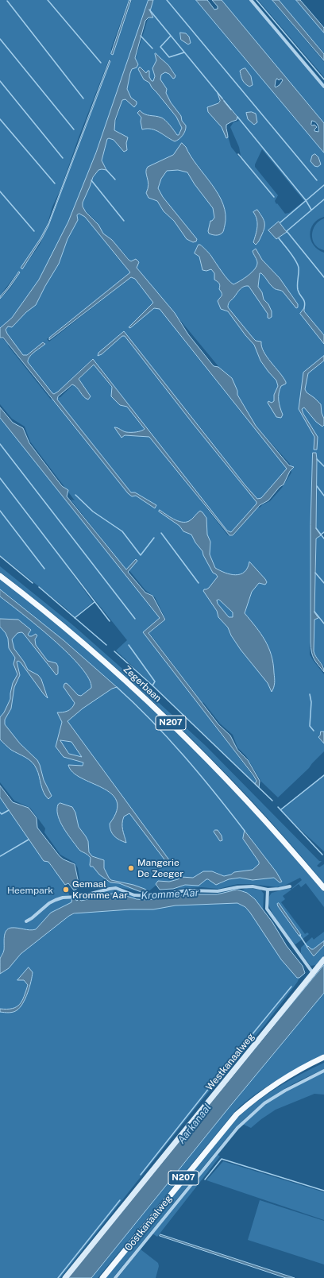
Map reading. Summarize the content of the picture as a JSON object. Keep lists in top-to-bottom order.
{
  "streets": {
    "main road": ["Zegerbaan", "N207", "Oostkanaalweg"],
    "street": ["Westkanaalweg"]
  },
  "water": ["Kromme Aar", "Aarkanaal"],
  "parks": ["Heempark"],
  "places": ["Mangerie De Zeeger", "Gemaal Kromme Aar"]
}
